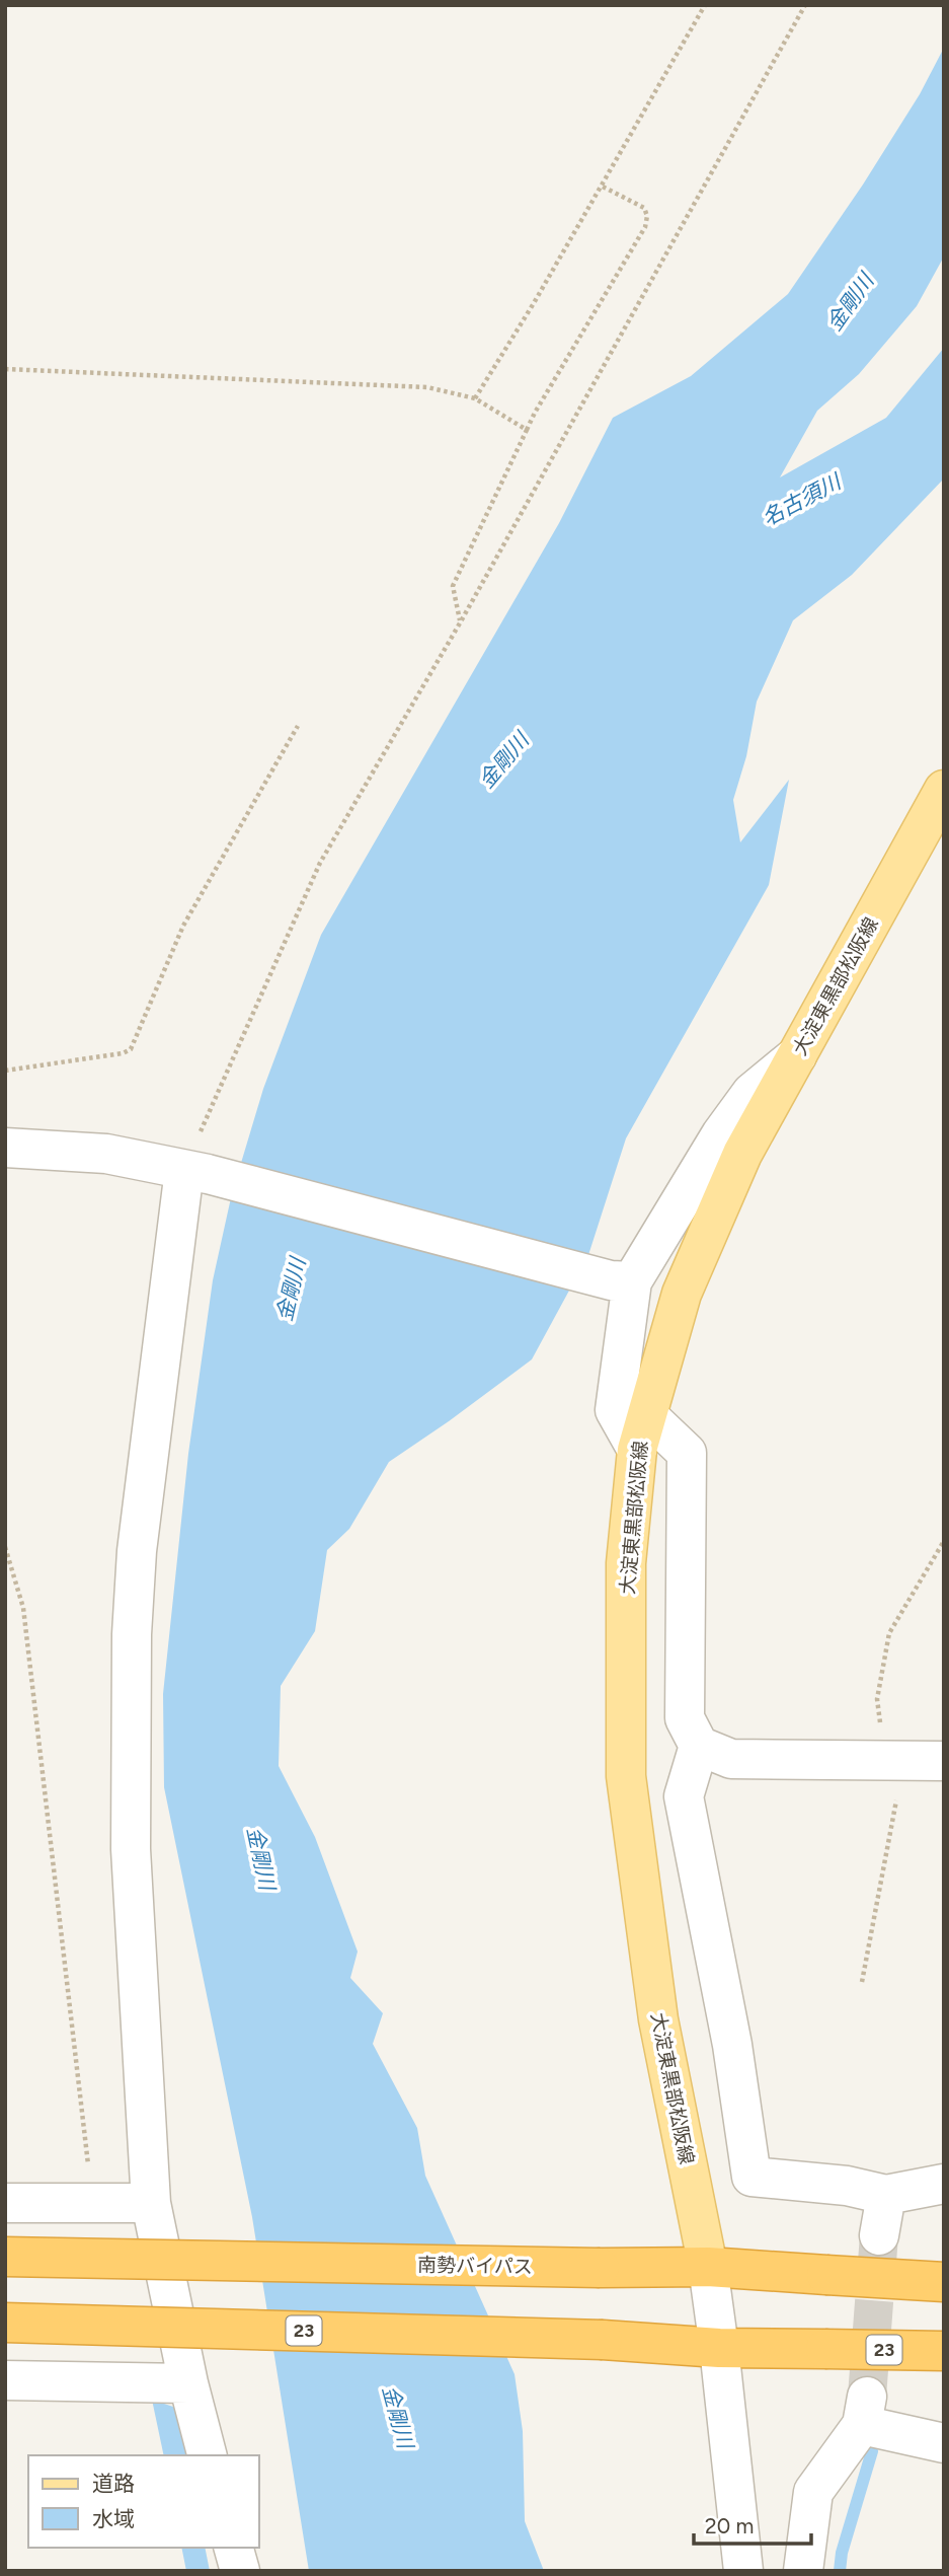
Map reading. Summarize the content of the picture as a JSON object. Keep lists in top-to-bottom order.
{
  "streets": {
    "highway": ["南勢バイパス", "23"],
    "main road": ["大淀東黒部松阪線"]
  },
  "crossings": [
    ["大淀東黒部松阪線", "南勢バイパス"]
  ],
  "water": ["金剛川", "名古須川"],
  "legend": ["道路", "水域"],
  "scale_bar": "20 m"
}
